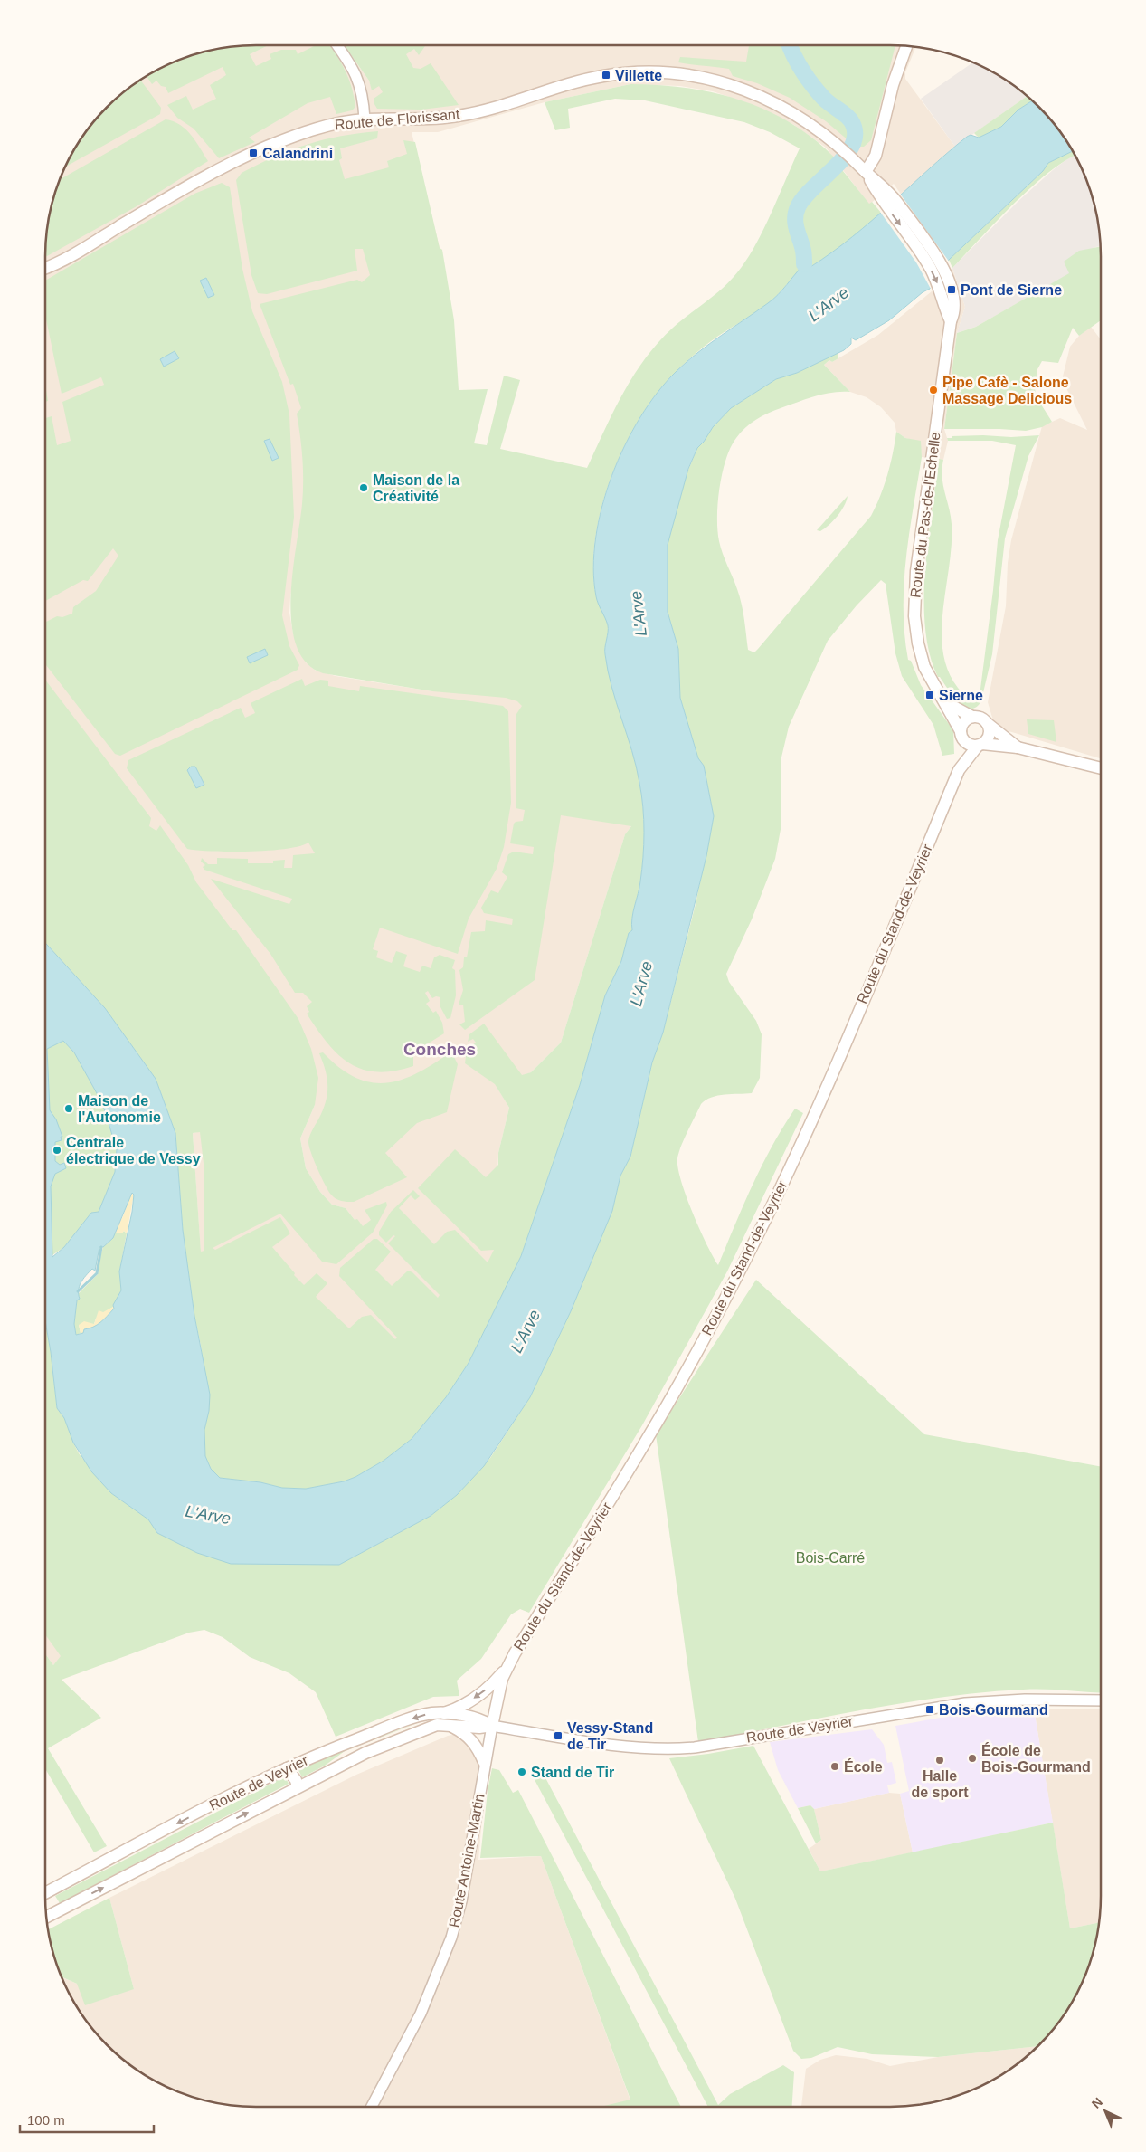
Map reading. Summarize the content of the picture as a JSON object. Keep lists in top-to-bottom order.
{
  "streets": {
    "main road": [
      "Route de Florissant",
      "Route du Pas-de-l'Echelle",
      "Route du Stand-de-Veyrier",
      "Route de Veyrier"
    ],
    "street": ["Route Antoine-Martin"]
  },
  "crossings": [
    ["Route de Florissant", "Route du Pas-de-l'Echelle"],
    ["Route du Pas-de-l'Echelle", "Route du Stand-de-Veyrier"],
    ["Route du Stand-de-Veyrier", "Route de Veyrier"],
    ["Route du Stand-de-Veyrier", "Route Antoine-Martin"],
    ["Route de Veyrier", "Route Antoine-Martin"]
  ],
  "districts": ["Conches"],
  "water": ["L'Arve"],
  "parks": ["Bois-Carré"],
  "places": {
    "transit": [
      "Villette",
      "Calandrini",
      "Pont de Sierne",
      "Sierne",
      "Bois-Gourmand",
      "Vessy-Stand de Tir"
    ],
    "other": [
      "Pipe Cafè - Salone Massage Delicious",
      "Maison de la Créativité",
      "Maison de l'Autonomie",
      "Centrale électrique de Vessy",
      "École de Bois-Gourmand",
      "Halle de sport",
      "École",
      "Stand de Tir"
    ]
  },
  "scale_bar": "100 m",
  "north": "top left"
}
